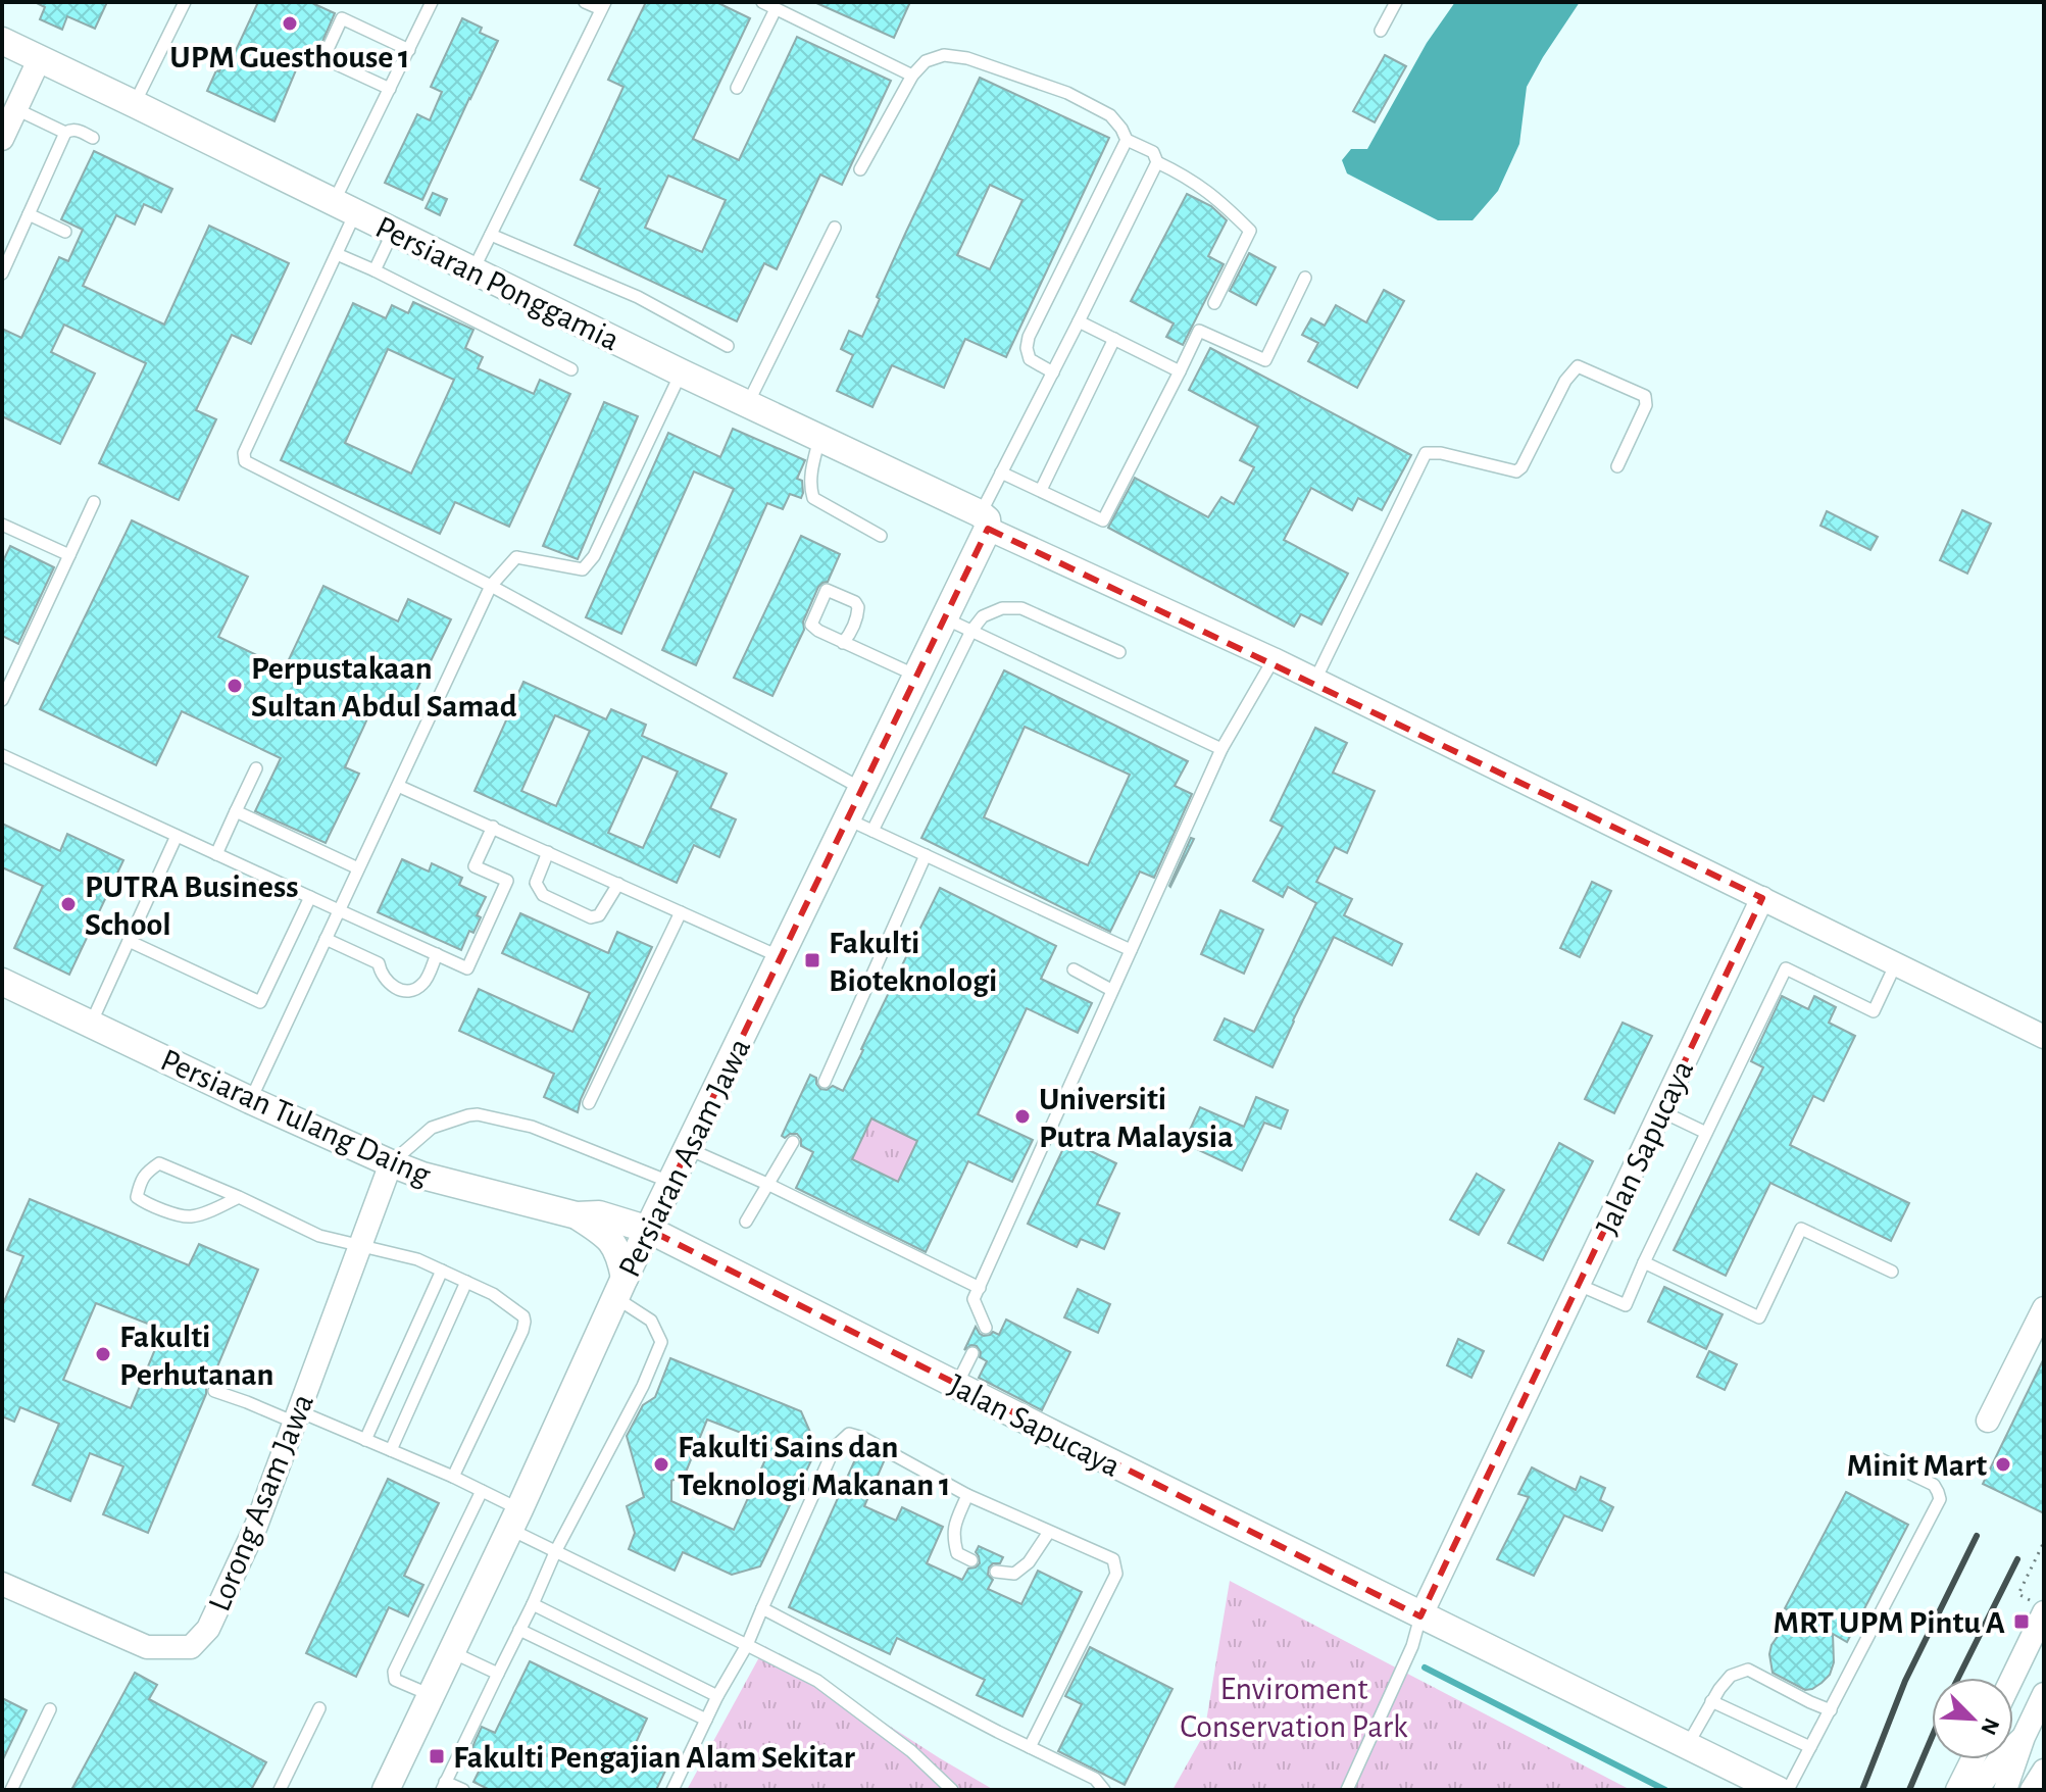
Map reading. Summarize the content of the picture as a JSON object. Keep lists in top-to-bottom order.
{
  "streets": {
    "street": [
      "Persiaran Ponggamia",
      "Persiaran Tulang Daing",
      "Jalan Sapucaya",
      "Persiaran Asam Jawa",
      "Lorong Asam Jawa"
    ]
  },
  "crossings": [
    ["Persiaran Ponggamia", "Persiaran Asam Jawa"],
    ["Persiaran Tulang Daing", "Jalan Sapucaya"],
    ["Persiaran Tulang Daing", "Persiaran Asam Jawa"],
    ["Persiaran Tulang Daing", "Lorong Asam Jawa"],
    ["Jalan Sapucaya", "Persiaran Asam Jawa"]
  ],
  "parks": ["Enviroment Conservation Park"],
  "places": {
    "other": [
      "UPM Guesthouse 1",
      "Perpustakaan Sultan Abdul Samad",
      "PUTRA Business School",
      "Universiti Putra Malaysia",
      "Fakulti Perhutanan",
      "Fakulti Sains dan Teknologi Makanan 1",
      "Minit Mart"
    ],
    "transit": ["Fakulti Bioteknologi", "MRT UPM Pintu A", "Fakulti Pengajian Alam Sekitar"]
  },
  "north": "bottom right"
}
